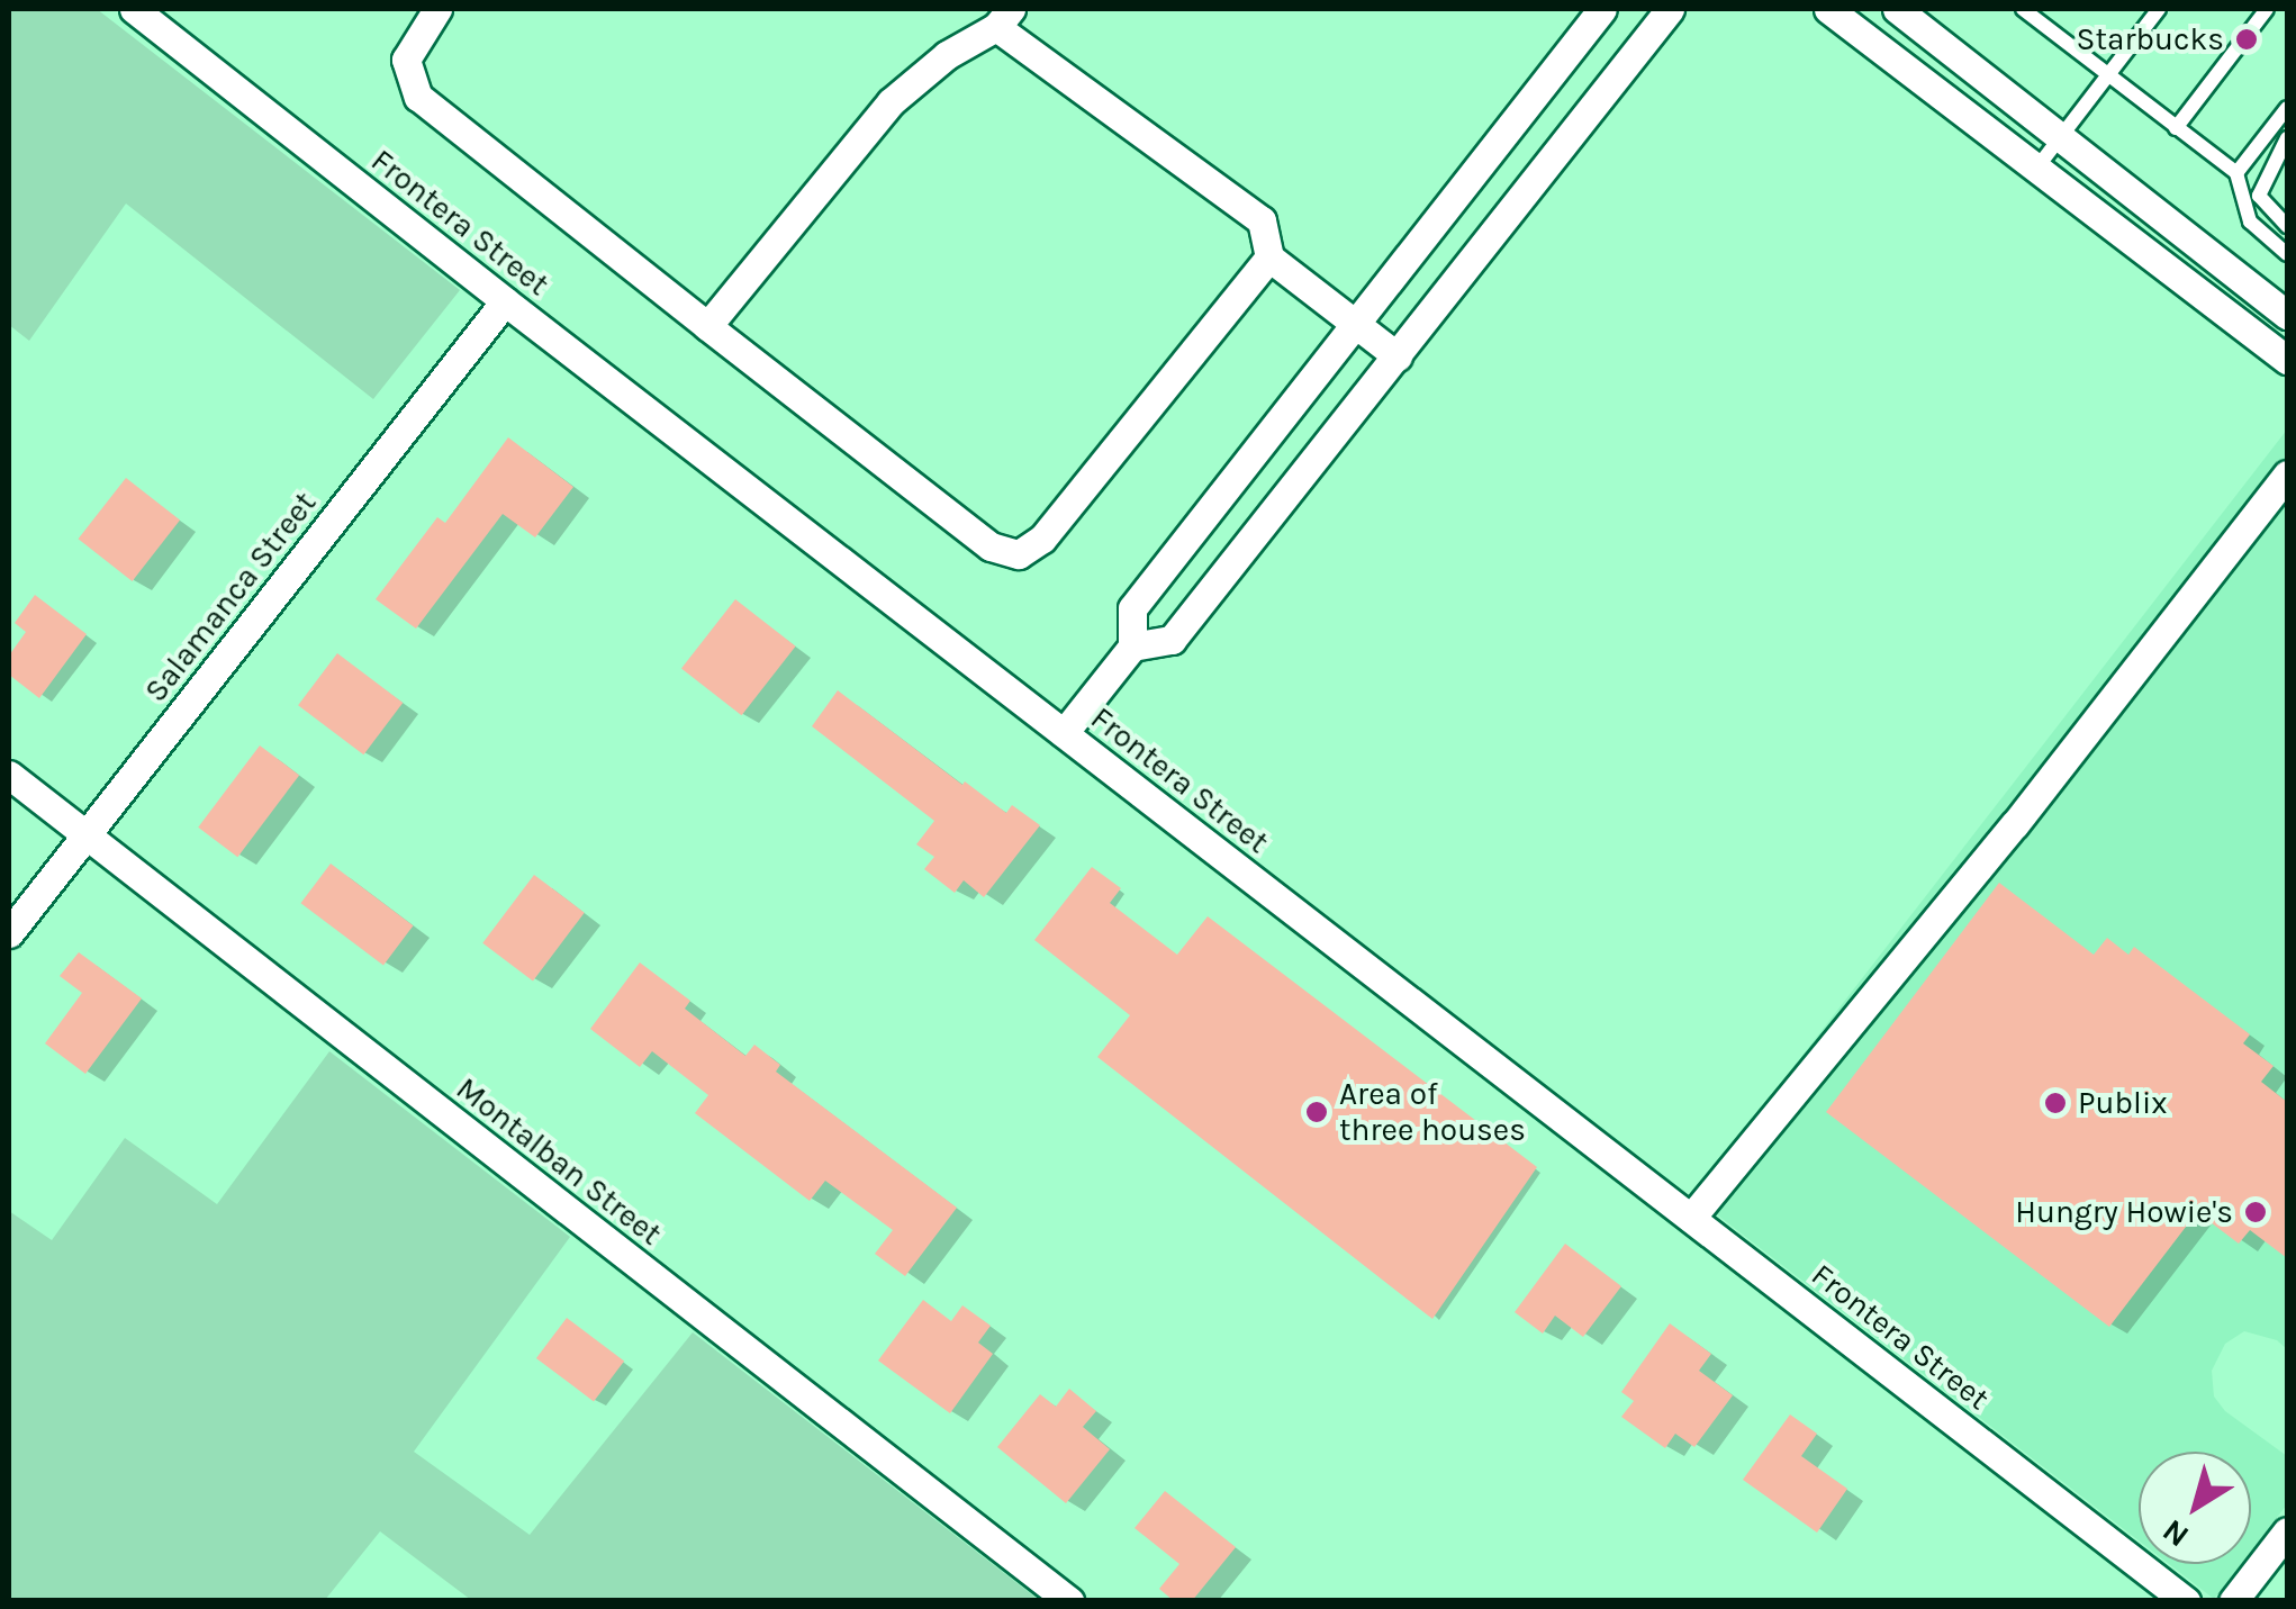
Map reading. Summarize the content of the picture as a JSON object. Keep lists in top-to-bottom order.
{
  "streets": {
    "street": ["Frontera Street", "Salamanca Street", "Montalban Street"]
  },
  "crossings": [
    ["Frontera Street", "Salamanca Street"],
    ["Salamanca Street", "Montalban Street"]
  ],
  "places": [
    "Starbucks",
    "Publix",
    "Area of three houses",
    "Hungry Howie's"
  ],
  "north": "bottom left"
}
